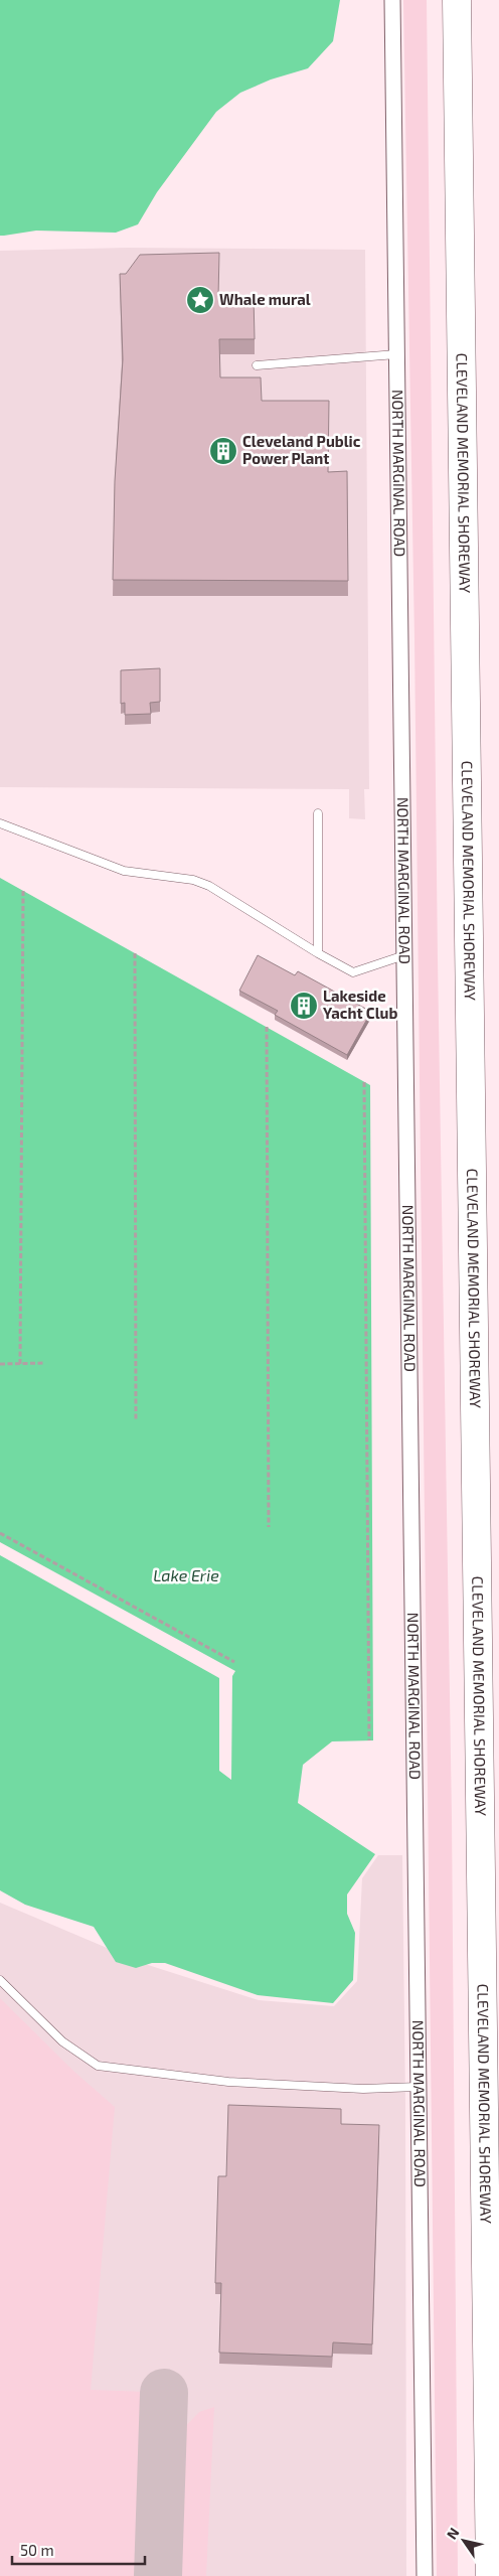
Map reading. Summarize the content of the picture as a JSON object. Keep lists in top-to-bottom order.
{
  "streets": {
    "highway": ["CLEVELAND MEMORIAL SHOREWAY"],
    "street": ["NORTH MARGINAL ROAD"]
  },
  "water": ["Lake Erie"],
  "places": {
    "place": ["Whale mural"],
    "building": ["Cleveland Public Power Plant", "Lakeside Yacht Club"]
  },
  "scale_bar": "50 m",
  "north": "top left"
}
